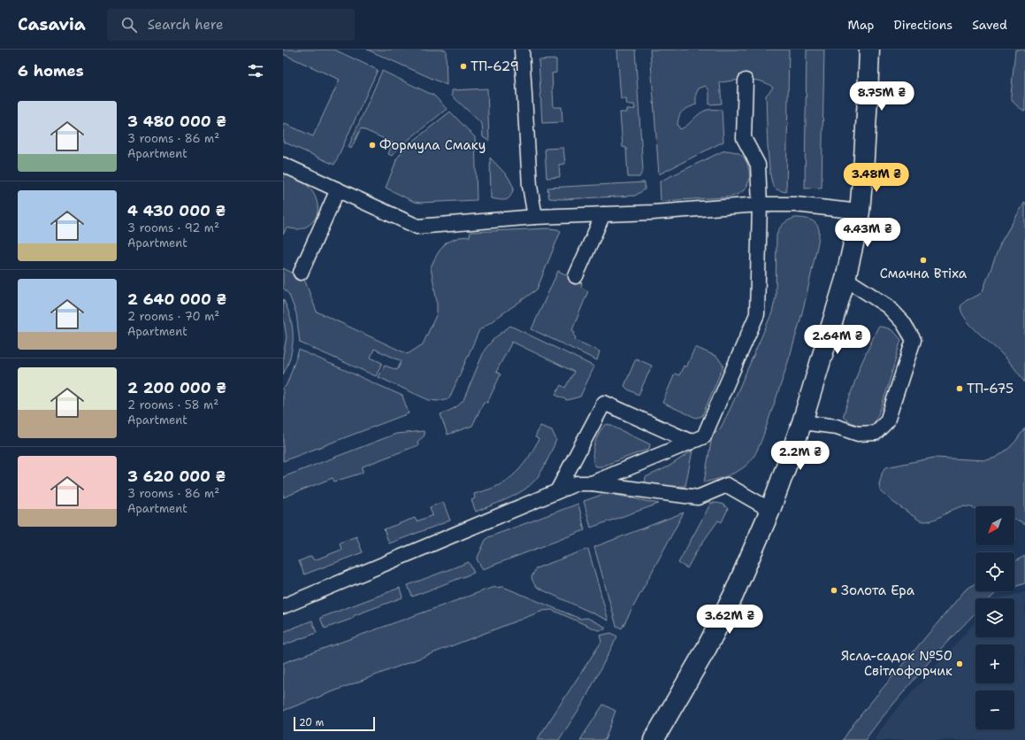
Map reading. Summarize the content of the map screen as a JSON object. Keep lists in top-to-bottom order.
{
  "places": [
    "ТП-629",
    "Формула Смаку",
    "Смачна Втіха",
    "ТП-675",
    "Золота Ера",
    "Ясла-садок №50 Світлофорчик"
  ],
  "scale_bar": "20 m",
  "north": "bottom left",
  "page": {
    "header": "Casavia",
    "search": "Search here",
    "nav": ["Map", "Directions", "Saved"],
    "heading": "6 homes",
    "price": [
      "8.75M ₴",
      "3.48M ₴",
      "4.43M ₴",
      "2.64M ₴",
      "2.2M ₴",
      "3.62M ₴"
    ],
    "list": [
      {
        "name": "3 480 000 ₴",
        "note": "3 rooms · 86 m² · Apartment"
      },
      {
        "name": "4 430 000 ₴",
        "note": "3 rooms · 92 m² · Apartment"
      },
      {
        "name": "2 640 000 ₴",
        "note": "2 rooms · 70 m² · Apartment"
      },
      {
        "name": "2 200 000 ₴",
        "note": "2 rooms · 58 m² · Apartment"
      },
      {
        "name": "3 620 000 ₴",
        "note": "3 rooms · 86 m² · Apartment"
      }
    ],
    "map_buttons": ["+", "−"],
    "scale": "20 m"
  }
}
